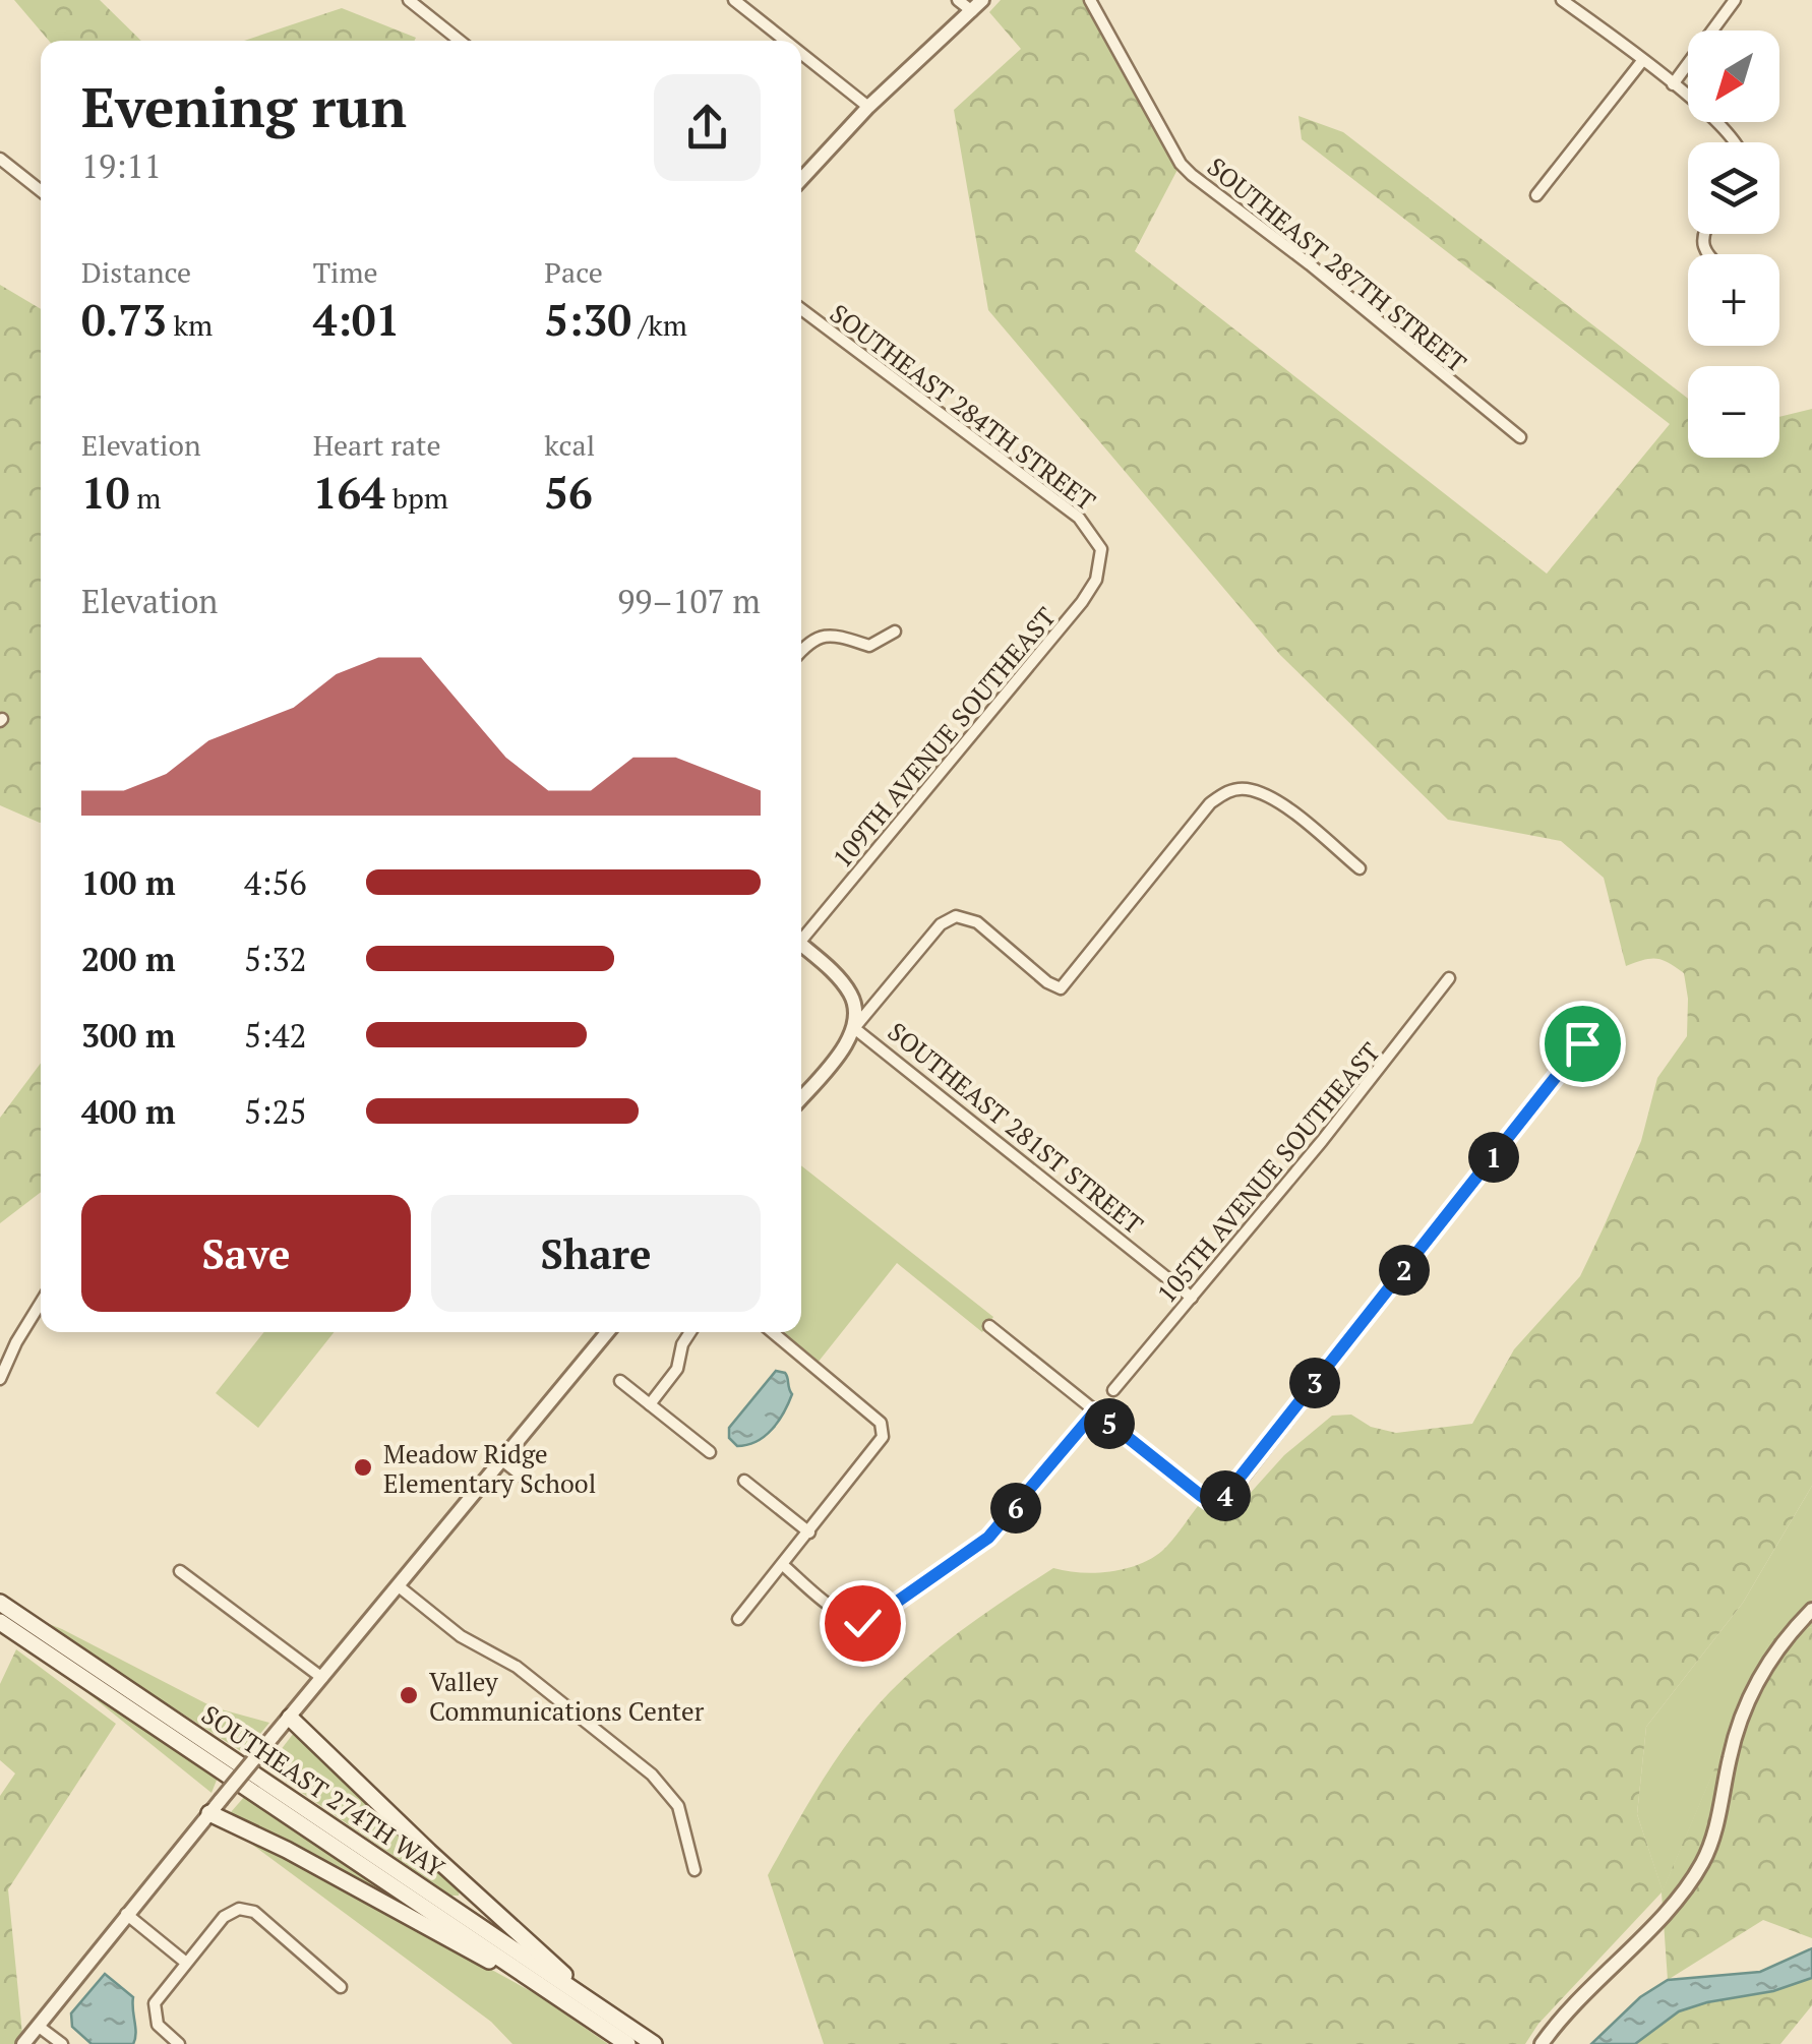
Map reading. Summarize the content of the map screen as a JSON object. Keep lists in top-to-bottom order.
{
  "streets": {
    "main road": ["SOUTHEAST 274TH WAY"],
    "street": [
      "SOUTHEAST 287TH STREET",
      "SOUTHEAST 284TH STREET",
      "109TH AVENUE SOUTHEAST",
      "SOUTHEAST 281ST STREET",
      "105TH AVENUE SOUTHEAST"
    ]
  },
  "crossings": [
    ["SOUTHEAST 284TH STREET", "109TH AVENUE SOUTHEAST"],
    ["SOUTHEAST 281ST STREET", "105TH AVENUE SOUTHEAST"]
  ],
  "places": ["Meadow Ridge Elementary School", "Valley Communications Center"],
  "north": "bottom left",
  "page": {
    "map_buttons": ["+", "−"],
    "heading": ["Evening run", "19:11"],
    "stats": [
      ["Distance", "0.73 km"],
      ["Time", "4:01"],
      ["Pace", "5:30 /km"],
      ["Elevation", "10 m"],
      ["Heart rate", "164 bpm"],
      ["kcal", "56"]
    ],
    "chart": ["Elevation", "99–107 m"],
    "list": [
      {
        "name": "100 m",
        "note": "4:56"
      },
      {
        "name": "200 m",
        "note": "5:32"
      },
      {
        "name": "300 m",
        "note": "5:42"
      },
      {
        "name": "400 m",
        "note": "5:25"
      }
    ],
    "pins": [
      "1",
      "2",
      "3",
      "5",
      "4",
      "6"
    ],
    "buttons": ["Save", "Share"]
  }
}
